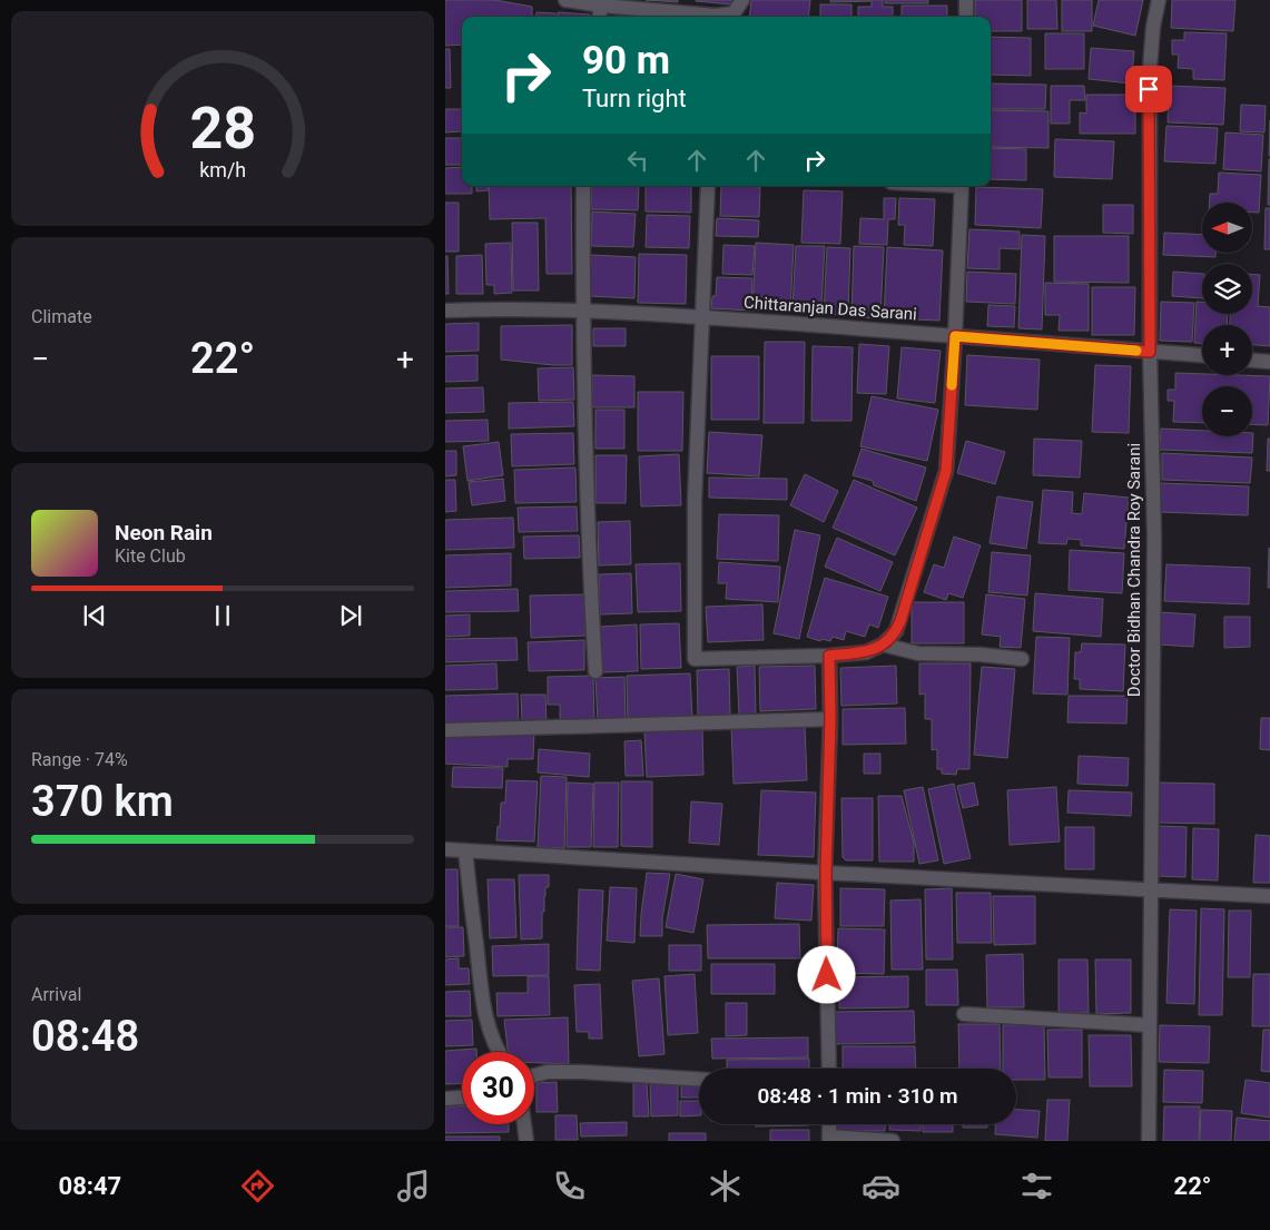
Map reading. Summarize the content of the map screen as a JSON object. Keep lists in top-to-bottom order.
{
  "streets": {
    "street": ["Chittaranjan Das Sarani", "Doctor Bidhan Chandra Roy Sarani"]
  },
  "crossings": [
    ["Chittaranjan Das Sarani", "Doctor Bidhan Chandra Roy Sarani"]
  ],
  "north": "left",
  "page": {
    "turn": ["90 m", "Turn right"],
    "map_buttons": ["+", "−"],
    "tile": [
      "Climate",
      ["Range · 74%", "370 km"],
      ["Arrival", "08:48"]
    ],
    "heat": ["−", "22°", "+"],
    "song": ["Neon Rain", "Kite Club"],
    "limit": "30",
    "trip": "08:48 · 1 min · 310 m",
    "tabs": ["08:47", "22°"],
    "gauge": ["28", "km/h"]
  }
}
